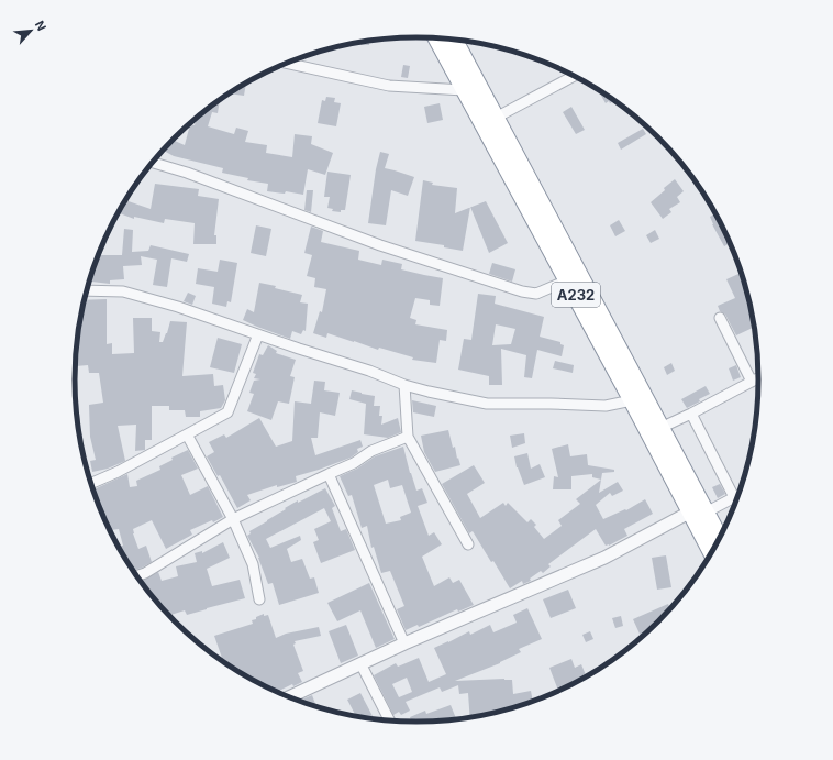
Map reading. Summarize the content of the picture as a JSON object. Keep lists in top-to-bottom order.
{
  "streets": {
    "highway": ["A232"]
  },
  "north": "top right"
}
